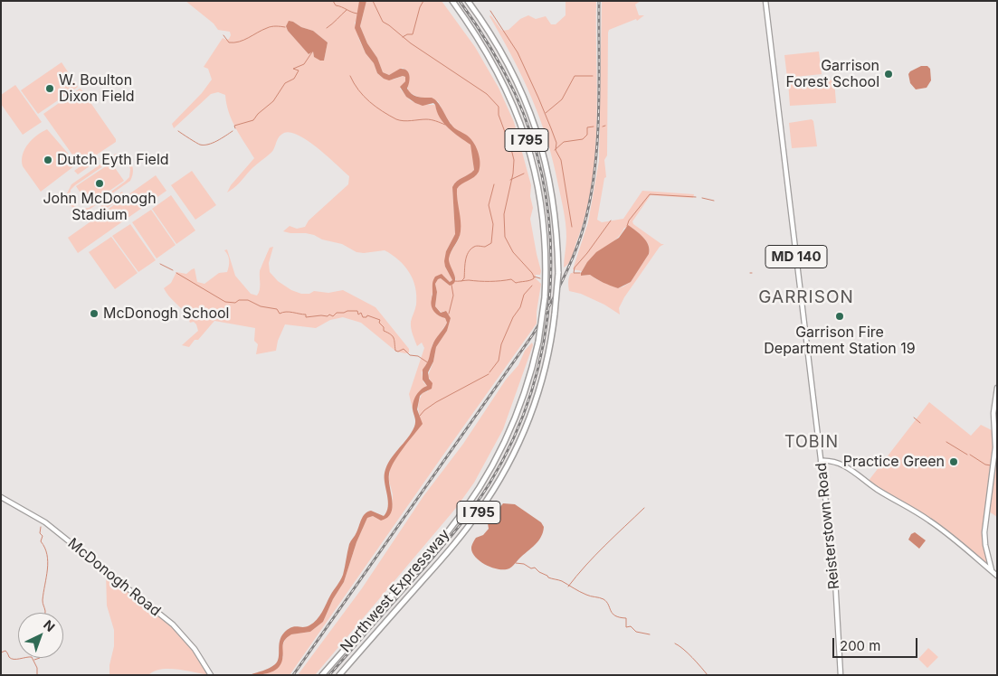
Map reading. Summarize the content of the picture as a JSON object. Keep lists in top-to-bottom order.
{
  "streets": {
    "highway": ["I 795", "Northwest Expressway"],
    "main road": ["MD 140", "Reisterstown Road", "McDonogh Road"]
  },
  "districts": ["GARRISON", "TOBIN"],
  "places": [
    "Garrison Forest School",
    "W. Boulton Dixon Field",
    "Dutch Eyth Field",
    "John McDonogh Stadium",
    "McDonogh School",
    "Garrison Fire Department Station 19",
    "Practice Green"
  ],
  "scale_bar": "200 m",
  "north": "top right"
}
